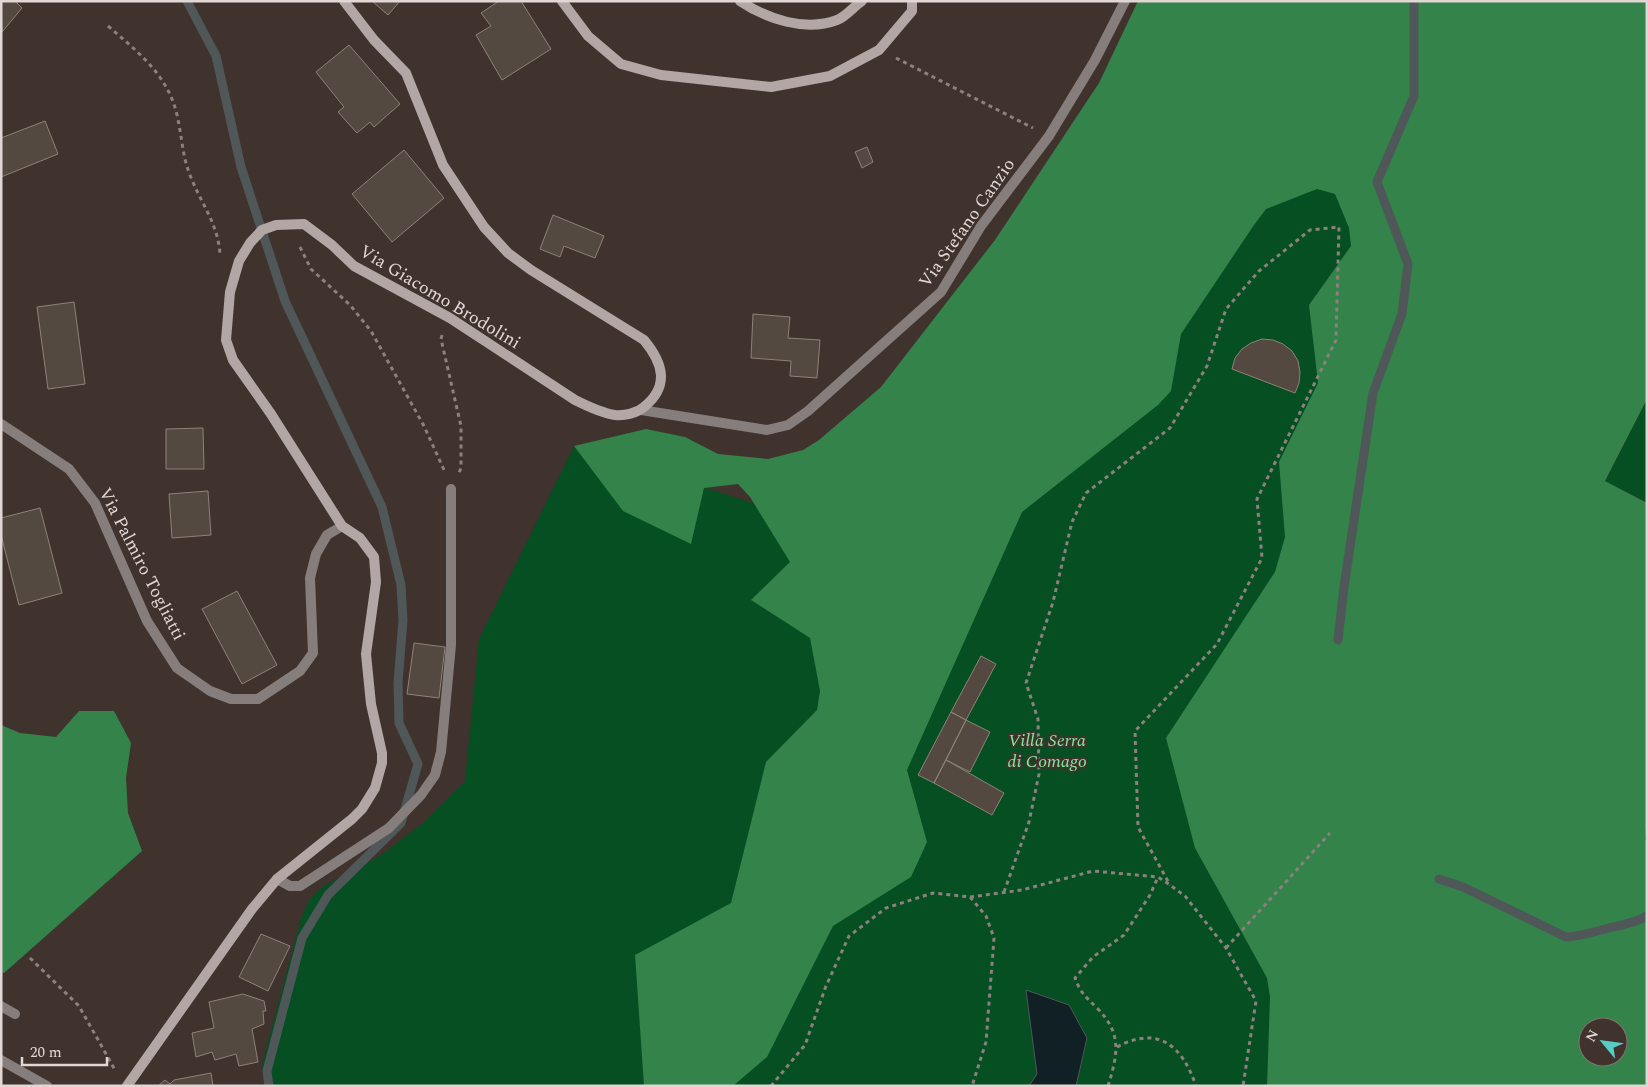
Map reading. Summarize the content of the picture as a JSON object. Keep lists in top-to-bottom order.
{
  "streets": {
    "street": ["Via Stefano Canzio", "Via Giacomo Brodolini", "Via Palmiro Togliatti"]
  },
  "crossings": [
    ["Via Stefano Canzio", "Via Giacomo Brodolini"]
  ],
  "parks": ["Villa Serra di Comago"],
  "scale_bar": "20 m",
  "north": "top left"
}
